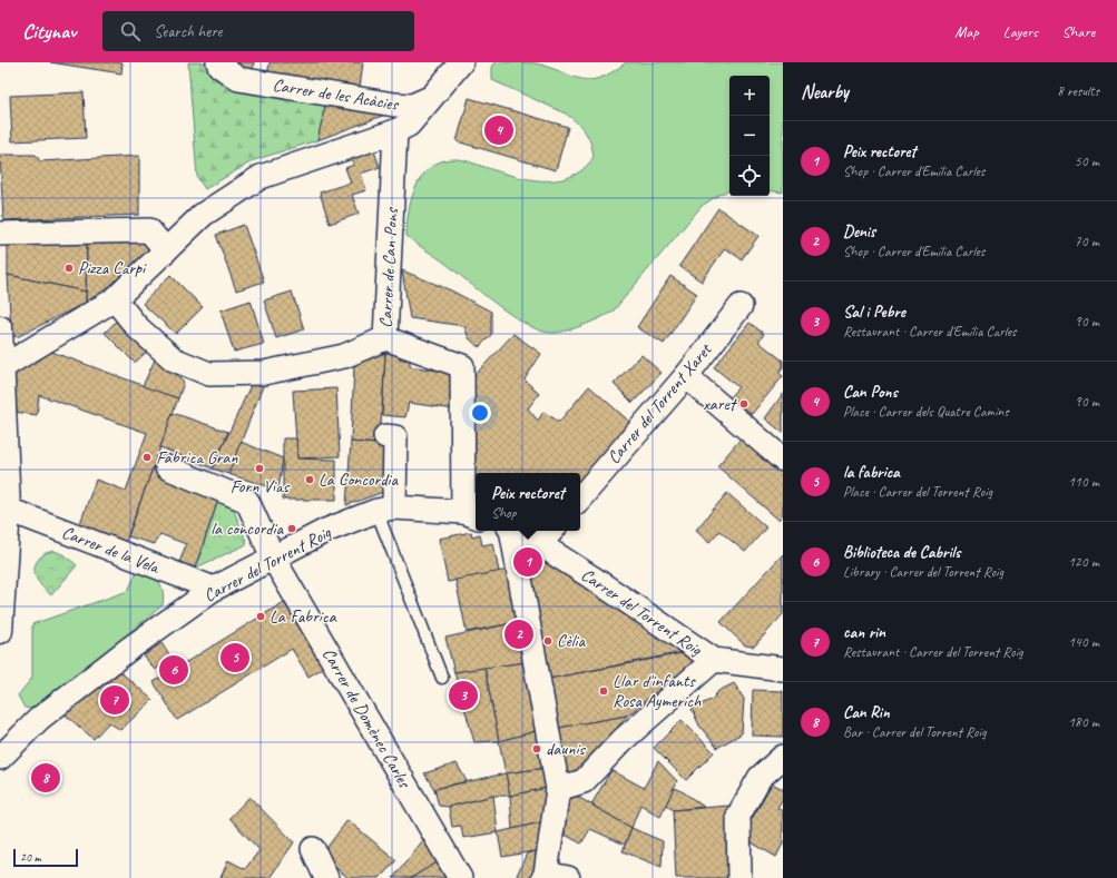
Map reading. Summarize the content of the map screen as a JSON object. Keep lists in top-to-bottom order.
{
  "streets": {
    "street": [
      "Carrer de les Acàcies",
      "Carrer de Can Pons",
      "Carrer del Torrent Xaret",
      "Carrer de la Vela",
      "Carrer del Torrent Roig",
      "Carrer de Domènec Carles"
    ]
  },
  "crossings": [
    ["Carrer de Can Pons", "Carrer del Torrent Roig"],
    ["Carrer de la Vela", "Carrer del Torrent Roig"],
    ["Carrer del Torrent Roig", "Carrer de Domènec Carles"]
  ],
  "places": [
    "Pizza Carpi",
    "xaret",
    "Fabrica Gran",
    "Forn Vias",
    "La Concordia",
    "la concordia",
    "La Fabrica",
    "Cèlia",
    "Llar d'infants Rosa Aymerich",
    "daunis"
  ],
  "scale_bar": "20 m",
  "page": {
    "header": "Citynav",
    "search": "Search here",
    "nav": ["Map", "Layers", "Share"],
    "heading": ["Nearby", "8 results"],
    "map_buttons": ["+", "−"],
    "pins": [
      "4",
      "1",
      "2",
      "5",
      "6",
      "3",
      "7",
      "8"
    ],
    "list": [
      {
        "mark": "1",
        "name": "Peix rectoret",
        "note": "Shop · Carrer d'Emília Carles",
        "value": "50 m"
      },
      {
        "mark": "2",
        "name": "Denis",
        "note": "Shop · Carrer d'Emília Carles",
        "value": "70 m"
      },
      {
        "mark": "3",
        "name": "Sal i Pebre",
        "note": "Restaurant · Carrer d'Emília Carles",
        "value": "90 m"
      },
      {
        "mark": "4",
        "name": "Can Pons",
        "note": "Place · Carrer dels Quatre Camins",
        "value": "90 m"
      },
      {
        "mark": "5",
        "name": "la fabrica",
        "note": "Place · Carrer del Torrent Roig",
        "value": "110 m"
      },
      {
        "mark": "6",
        "name": "Biblioteca de Cabrils",
        "note": "Library · Carrer del Torrent Roig",
        "value": "120 m"
      },
      {
        "mark": "7",
        "name": "can rin",
        "note": "Restaurant · Carrer del Torrent Roig",
        "value": "140 m"
      },
      {
        "mark": "8",
        "name": "Can Rin",
        "note": "Bar · Carrer del Torrent Roig",
        "value": "180 m"
      }
    ],
    "popup": ["Peix rectoret", "Shop"],
    "scale": "20 m"
  }
}
